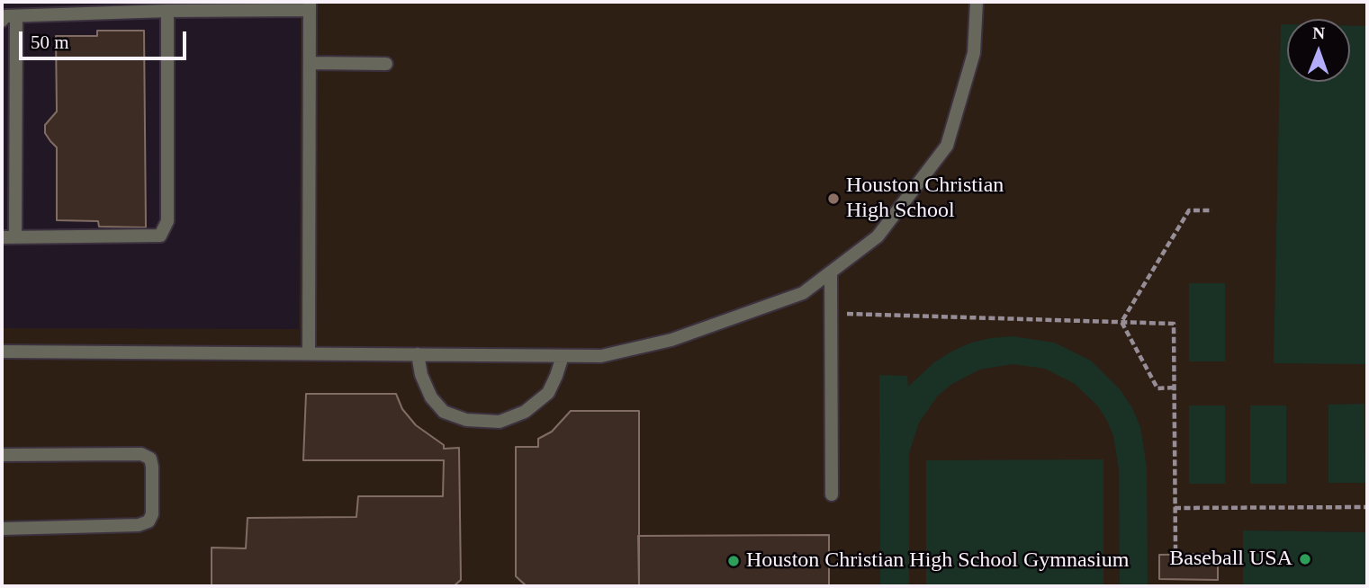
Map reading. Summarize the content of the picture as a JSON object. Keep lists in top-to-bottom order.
{
  "places": ["Houston Christian High School", "Baseball USA", "Houston Christian High School Gymnasium"],
  "scale_bar": "50 m",
  "north": "top"
}
